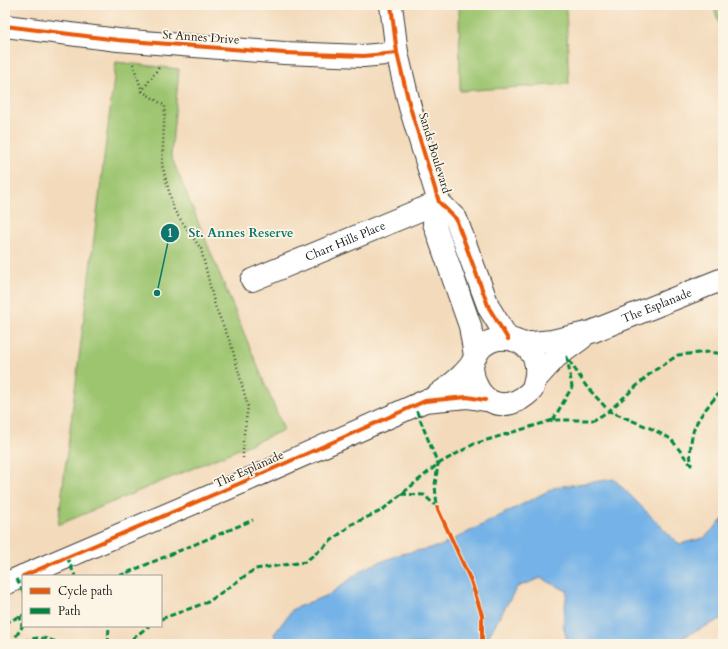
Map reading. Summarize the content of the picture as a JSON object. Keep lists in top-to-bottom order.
{
  "streets": {
    "street": [
      "St Annes Drive",
      "Sands Boulevard",
      "Chart Hills Place",
      "The Esplanade"
    ]
  },
  "crossings": [
    ["St Annes Drive", "Sands Boulevard"],
    ["Sands Boulevard", "Chart Hills Place"],
    ["Sands Boulevard", "The Esplanade"]
  ],
  "places": ["St. Annes Reserve"],
  "legend": ["Cycle path", "Path"]
}
